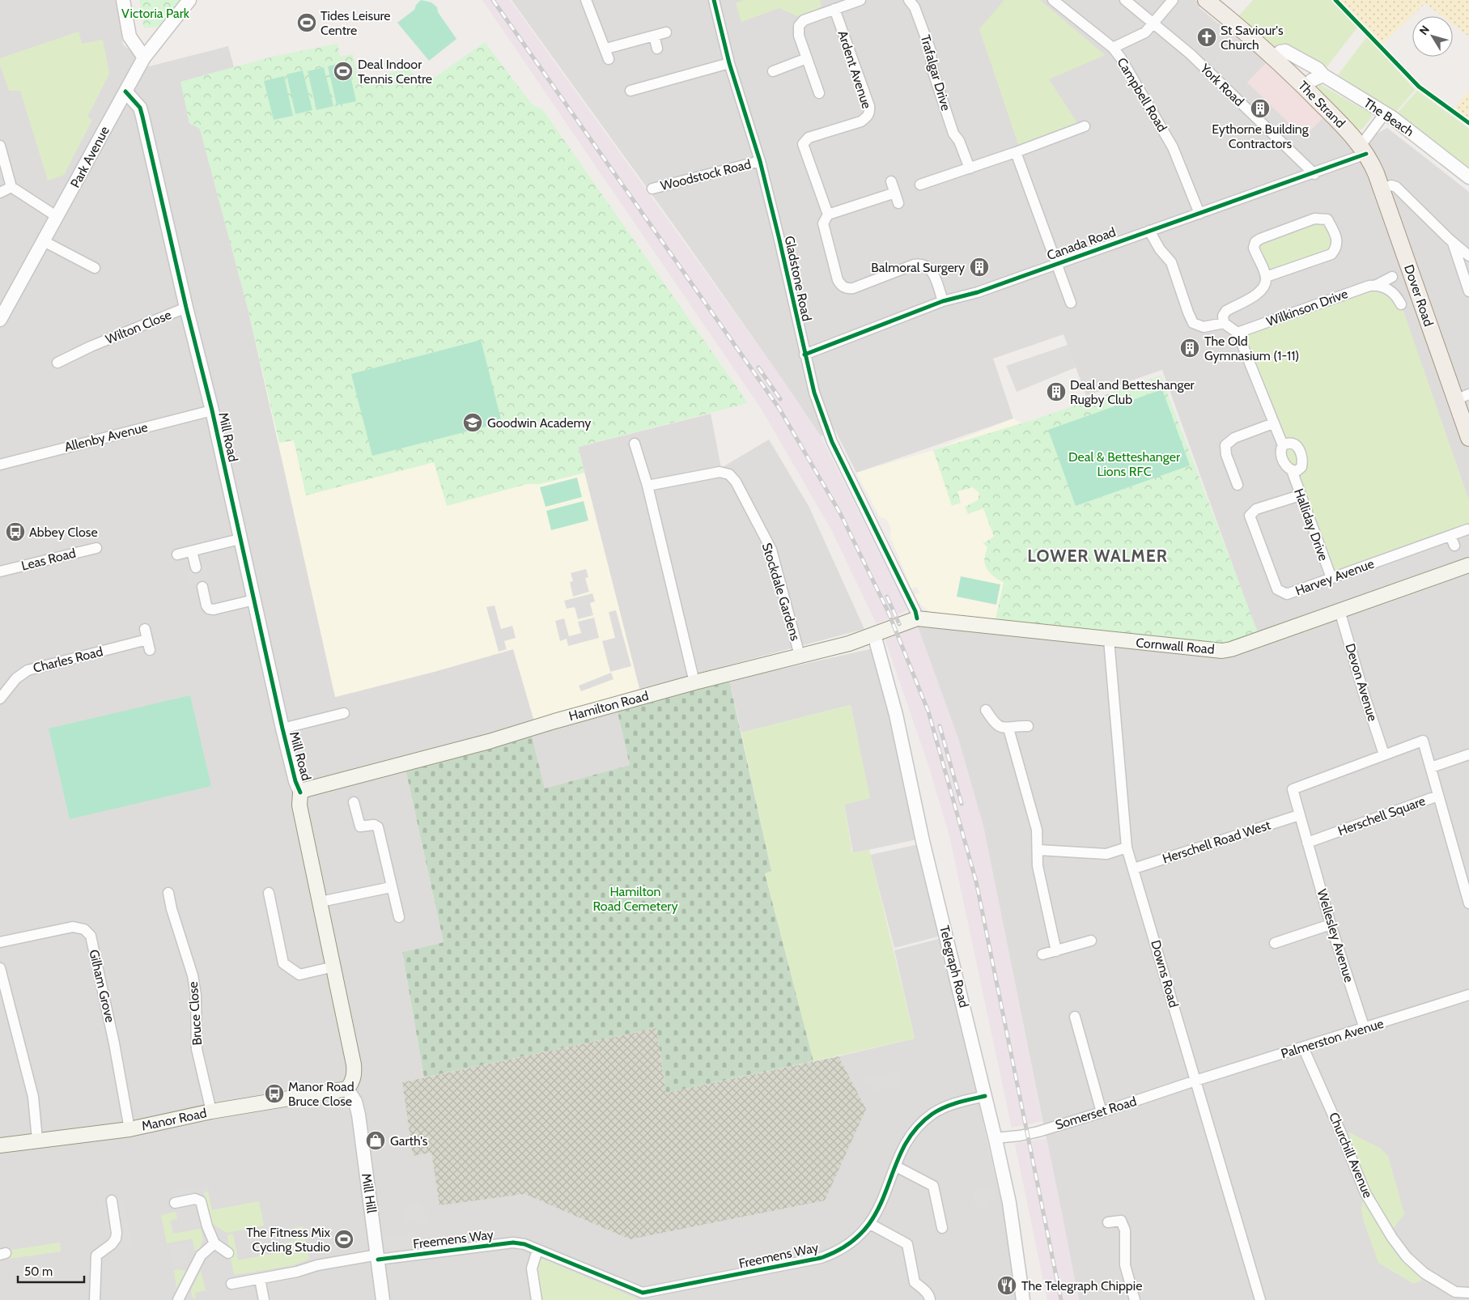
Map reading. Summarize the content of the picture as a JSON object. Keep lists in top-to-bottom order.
{
  "streets": {
    "main road": [
      "The Strand",
      "Dover Road",
      "Mill Road",
      "Cornwall Road",
      "Hamilton Road",
      "Manor Road"
    ],
    "street": [
      "Ardent Avenue",
      "Trafalgar Drive",
      "York Road",
      "Campbell Road",
      "The Beach",
      "Park Avenue",
      "Woodstock Road",
      "Canada Road",
      "Gladstone Road",
      "Wilkinson Drive",
      "Wilton Close",
      "Allenby Avenue",
      "Halliday Drive",
      "Leas Road",
      "Harvey Avenue",
      "Stockdale Gardens",
      "Charles Road",
      "Devon Avenue",
      "Herschell Square",
      "Herschell Road West",
      "Wellesley Avenue",
      "Telegraph Road",
      "Downs Road",
      "Gilham Grove",
      "Bruce Close",
      "Palmerston Avenue",
      "Somerset Road",
      "Churchill Avenue",
      "Mill Hill",
      "Freemens Way"
    ]
  },
  "crossings": [
    ["Ardent Avenue", "Canada Road"],
    ["York Road", "Canada Road"],
    ["Campbell Road", "Canada Road"],
    ["The Strand", "The Beach"],
    ["The Strand", "Canada Road"],
    ["The Strand", "Dover Road"],
    ["Park Avenue", "Mill Road"],
    ["Woodstock Road", "Gladstone Road"],
    ["Canada Road", "Gladstone Road"],
    ["Canada Road", "Dover Road"],
    ["Gladstone Road", "Cornwall Road"],
    ["Gladstone Road", "Hamilton Road"],
    ["Wilkinson Drive", "Halliday Drive"],
    ["Wilton Close", "Mill Road"],
    ["Allenby Avenue", "Mill Road"],
    ["Mill Road", "Hamilton Road"],
    ["Mill Road", "Manor Road"],
    ["Mill Road", "Mill Hill"],
    ["Halliday Drive", "Harvey Avenue"],
    ["Stockdale Gardens", "Hamilton Road"],
    ["Cornwall Road", "Devon Avenue"],
    ["Cornwall Road", "Hamilton Road"],
    ["Cornwall Road", "Downs Road"],
    ["Devon Avenue", "Herschell Square"],
    ["Hamilton Road", "Telegraph Road"],
    ["Herschell Square", "Herschell Road West"],
    ["Herschell Square", "Wellesley Avenue"],
    ["Herschell Road West", "Downs Road"],
    ["Wellesley Avenue", "Palmerston Avenue"],
    ["Telegraph Road", "Somerset Road"],
    ["Telegraph Road", "Freemens Way"],
    ["Downs Road", "Palmerston Avenue"],
    ["Downs Road", "Somerset Road"],
    ["Gilham Grove", "Manor Road"],
    ["Bruce Close", "Manor Road"],
    ["Palmerston Avenue", "Somerset Road"],
    ["Palmerston Avenue", "Churchill Avenue"],
    ["Manor Road", "Mill Hill"],
    ["Mill Hill", "Freemens Way"]
  ],
  "districts": ["LOWER WALMER"],
  "parks": ["Victoria Park", "Deal & Betteshanger Lions RFC", "Hamilton Road Cemetery"],
  "places": {
    "sports": ["Tides Leisure Centre", "Deal Indoor Tennis Centre", "The Fitness Mix Cycling Studio"],
    "church": ["St Saviour's Church"],
    "building": [
      "Eythorne Building Contractors",
      "Balmoral Surgery",
      "The Old Gymnasium (1-11)",
      "Deal and Betteshanger Rugby Club"
    ],
    "school or university": ["Goodwin Academy"],
    "bus stop": ["Abbey Close", "Manor Road Bruce Close"],
    "shop": ["Garth's"],
    "restaurant": ["The Telegraph Chippie"]
  },
  "scale_bar": "50 m",
  "north": "top left"
}
